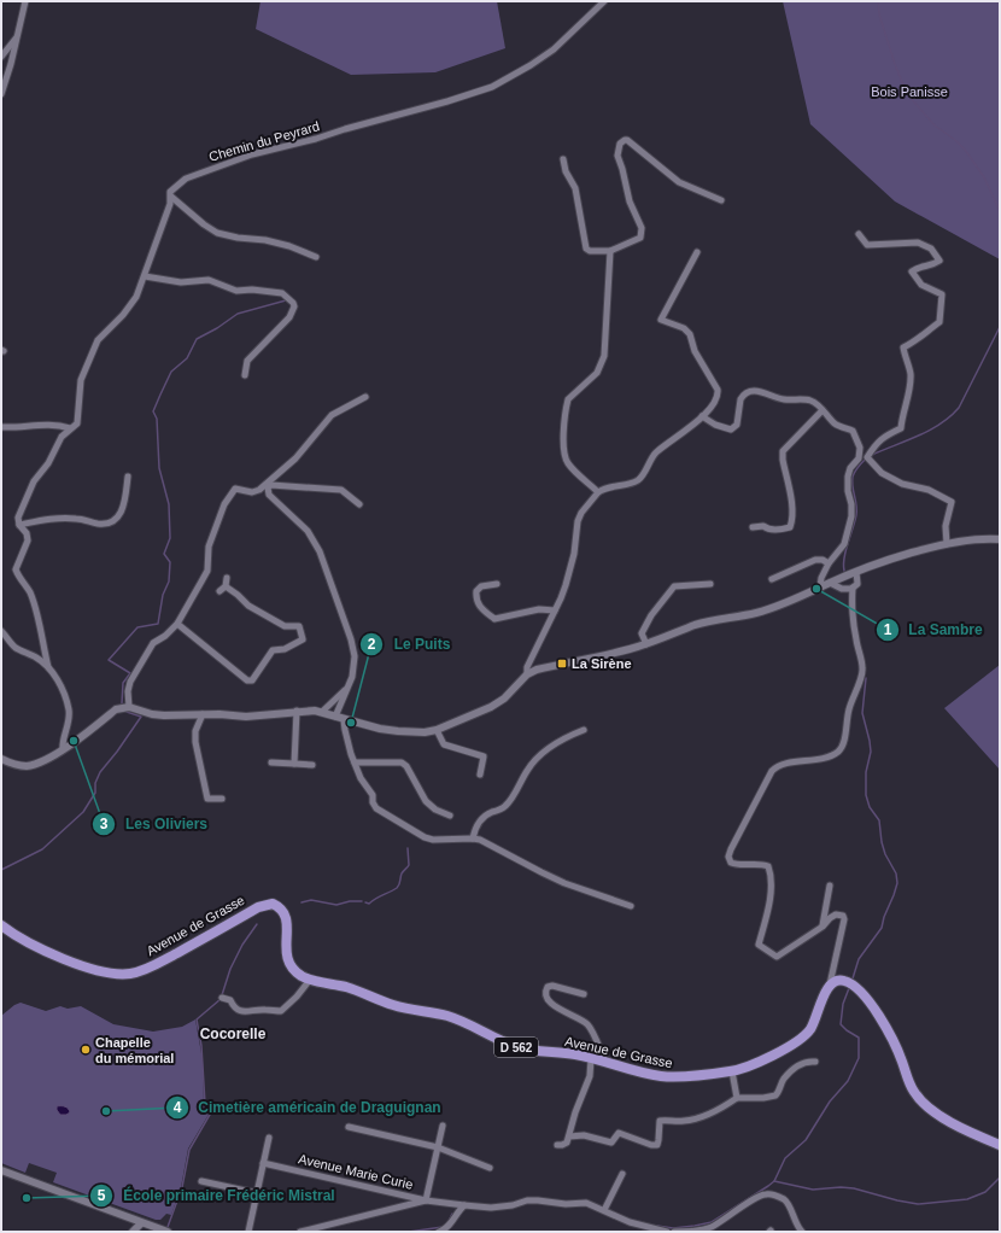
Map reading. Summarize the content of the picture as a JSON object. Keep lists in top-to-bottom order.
{
  "streets": {
    "main road": ["Avenue de Grasse", "D 562"],
    "street": ["Chemin du Peyrard", "Avenue Marie Curie"]
  },
  "districts": ["Cocorelle"],
  "parks": ["Bois Panisse"],
  "places": {
    "other": [
      "La Sambre",
      "Le Puits",
      "Les Oliviers",
      "Chapelle du mémorial",
      "Cimetière américain de Draguignan",
      "École primaire Frédéric Mistral"
    ],
    "transit": ["La Sirène"]
  }
}
